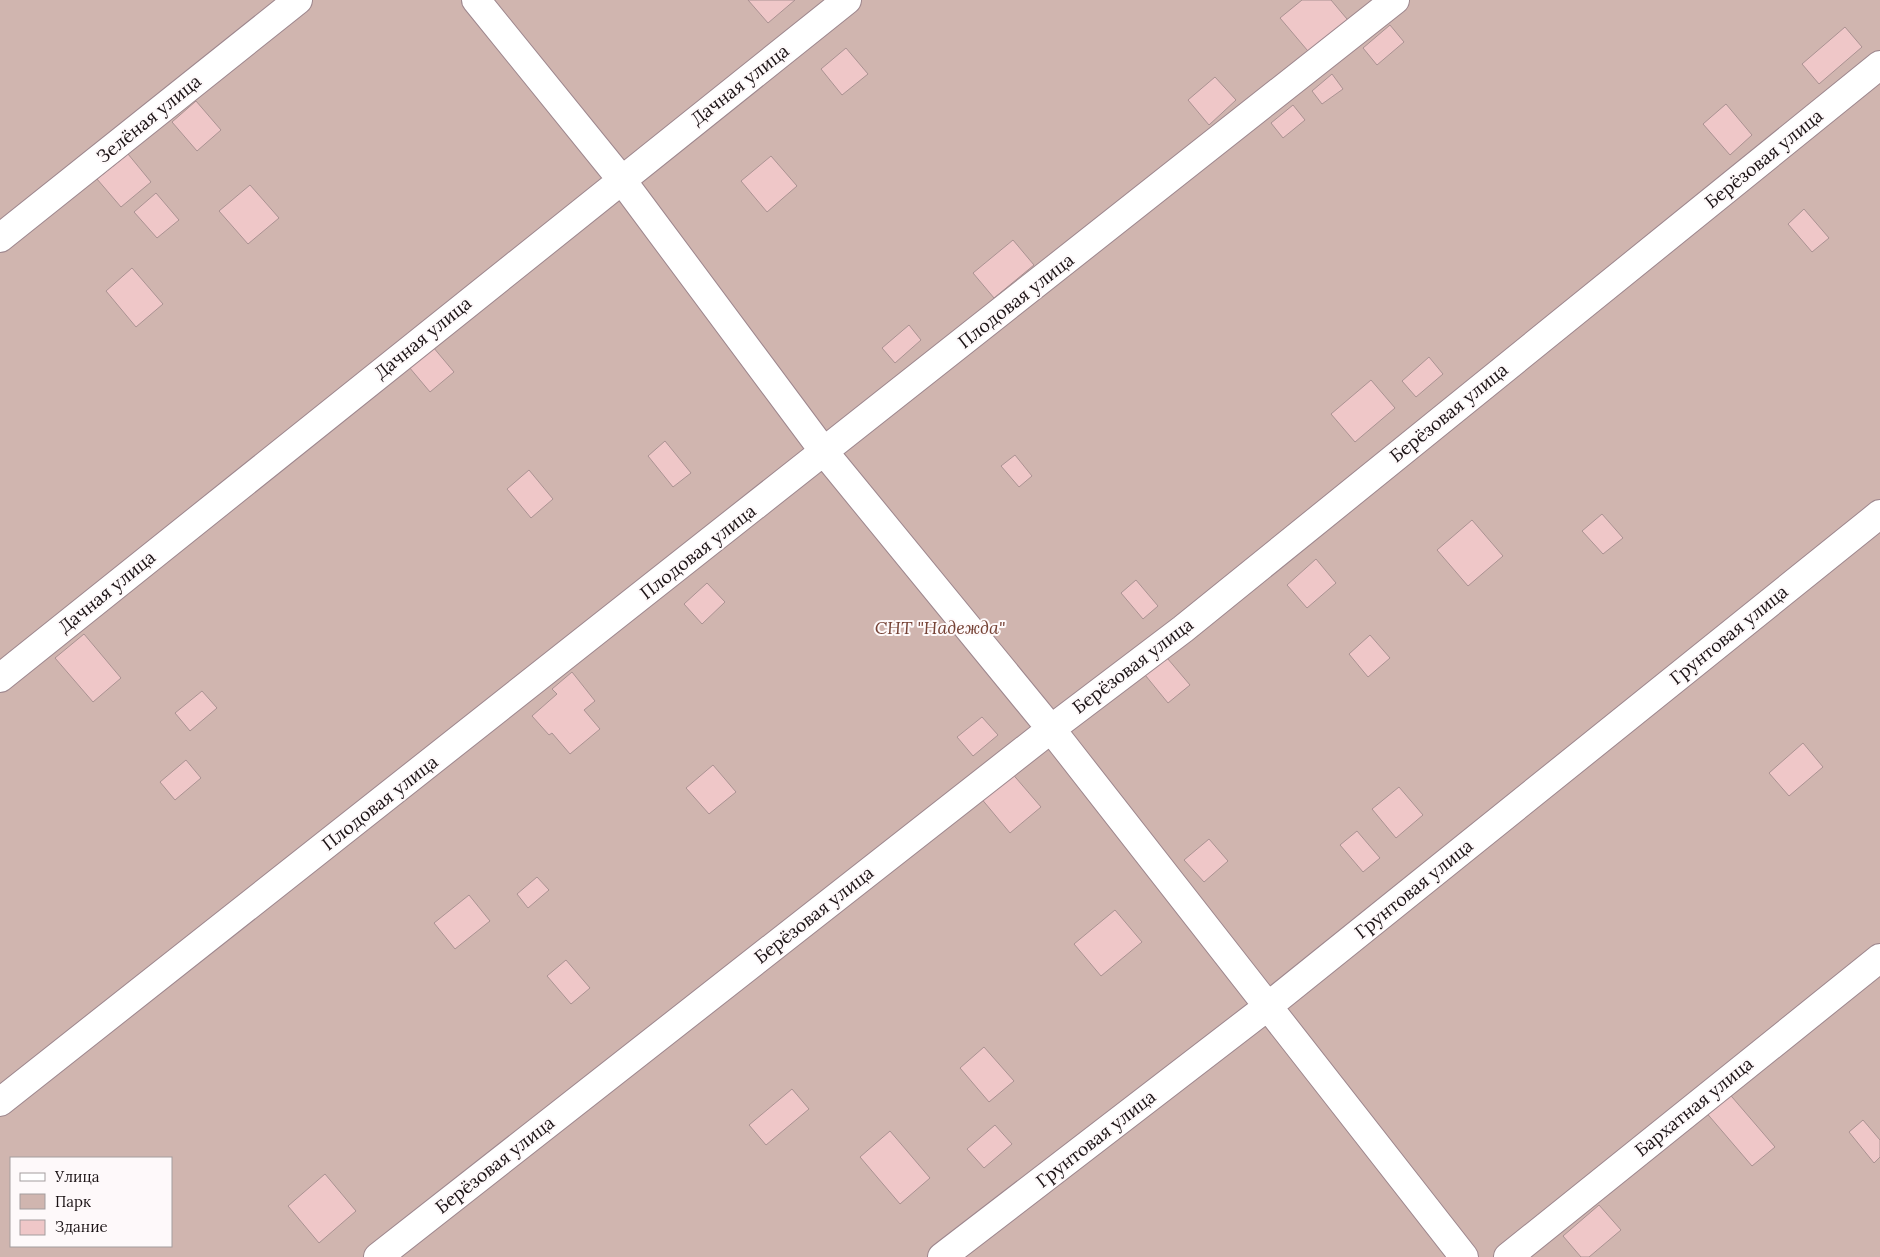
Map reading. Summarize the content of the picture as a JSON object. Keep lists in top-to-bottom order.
{
  "streets": {
    "street": [
      "Дачная улица",
      "Зелёная улица",
      "Берёзовая улица",
      "Плодовая улица",
      "Грунтовая улица",
      "Бархатная улица"
    ]
  },
  "parks": ["СНТ \"Надежда\""],
  "legend": ["Улица", "Парк", "Здание"]
}
